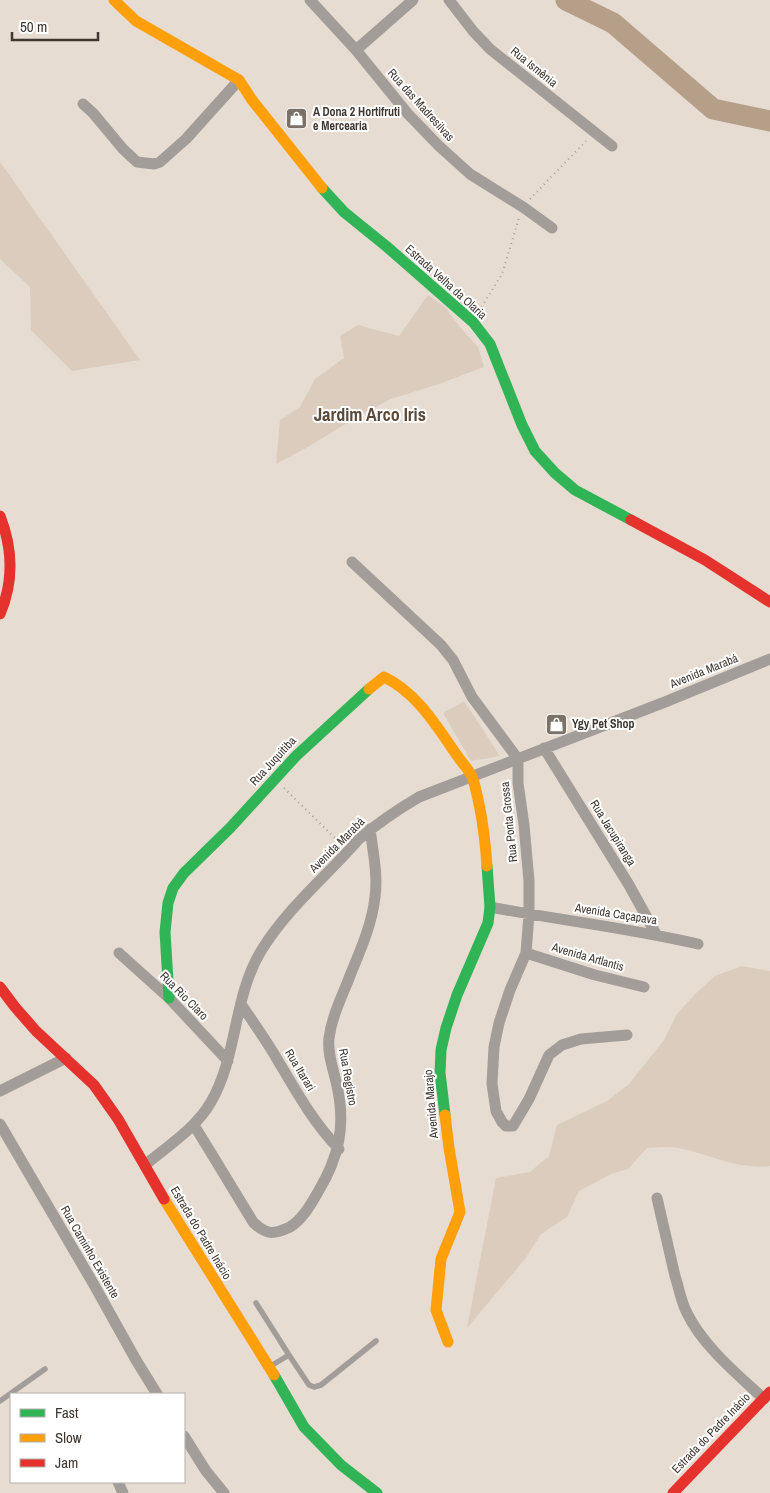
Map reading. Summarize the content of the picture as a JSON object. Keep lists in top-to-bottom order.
{
  "streets": {
    "street": [
      "Rua Ismênia",
      "Rua das Madresilvas",
      "Estrada Velha da Olaria",
      "Avenida Marabá",
      "Rua Juquitiba",
      "Rua Ponta Grossa",
      "Rua Jacupiranga",
      "Avenida Caçapava",
      "Avenida Artlantis",
      "Rua Rio Claro",
      "Rua Itarari",
      "Rua Registro",
      "Avenida Marajo",
      "Estrada do Padre Inácio",
      "Rua Caminho Existente"
    ]
  },
  "crossings": [
    ["Avenida Marabá", "Rua Juquitiba"],
    ["Avenida Marabá", "Rua Ponta Grossa"],
    ["Avenida Marabá", "Rua Jacupiranga"],
    ["Avenida Marabá", "Rua Rio Claro"],
    ["Avenida Marabá", "Rua Itarari"],
    ["Avenida Marabá", "Rua Registro"],
    ["Avenida Marabá", "Avenida Marajo"],
    ["Avenida Marabá", "Estrada do Padre Inácio"],
    ["Rua Juquitiba", "Rua Rio Claro"],
    ["Rua Juquitiba", "Avenida Marajo"],
    ["Rua Ponta Grossa", "Avenida Caçapava"],
    ["Rua Ponta Grossa", "Avenida Artlantis"],
    ["Rua Jacupiranga", "Avenida Caçapava"],
    ["Avenida Caçapava", "Avenida Marajo"],
    ["Rua Itarari", "Rua Registro"]
  ],
  "districts": ["Jardim Arco Iris"],
  "places": {
    "shop": ["A Dona 2 Hortifruti e Mercearia", "Ygy Pet Shop"]
  },
  "legend": ["Fast", "Slow", "Jam"],
  "scale_bar": "50 m"
}
